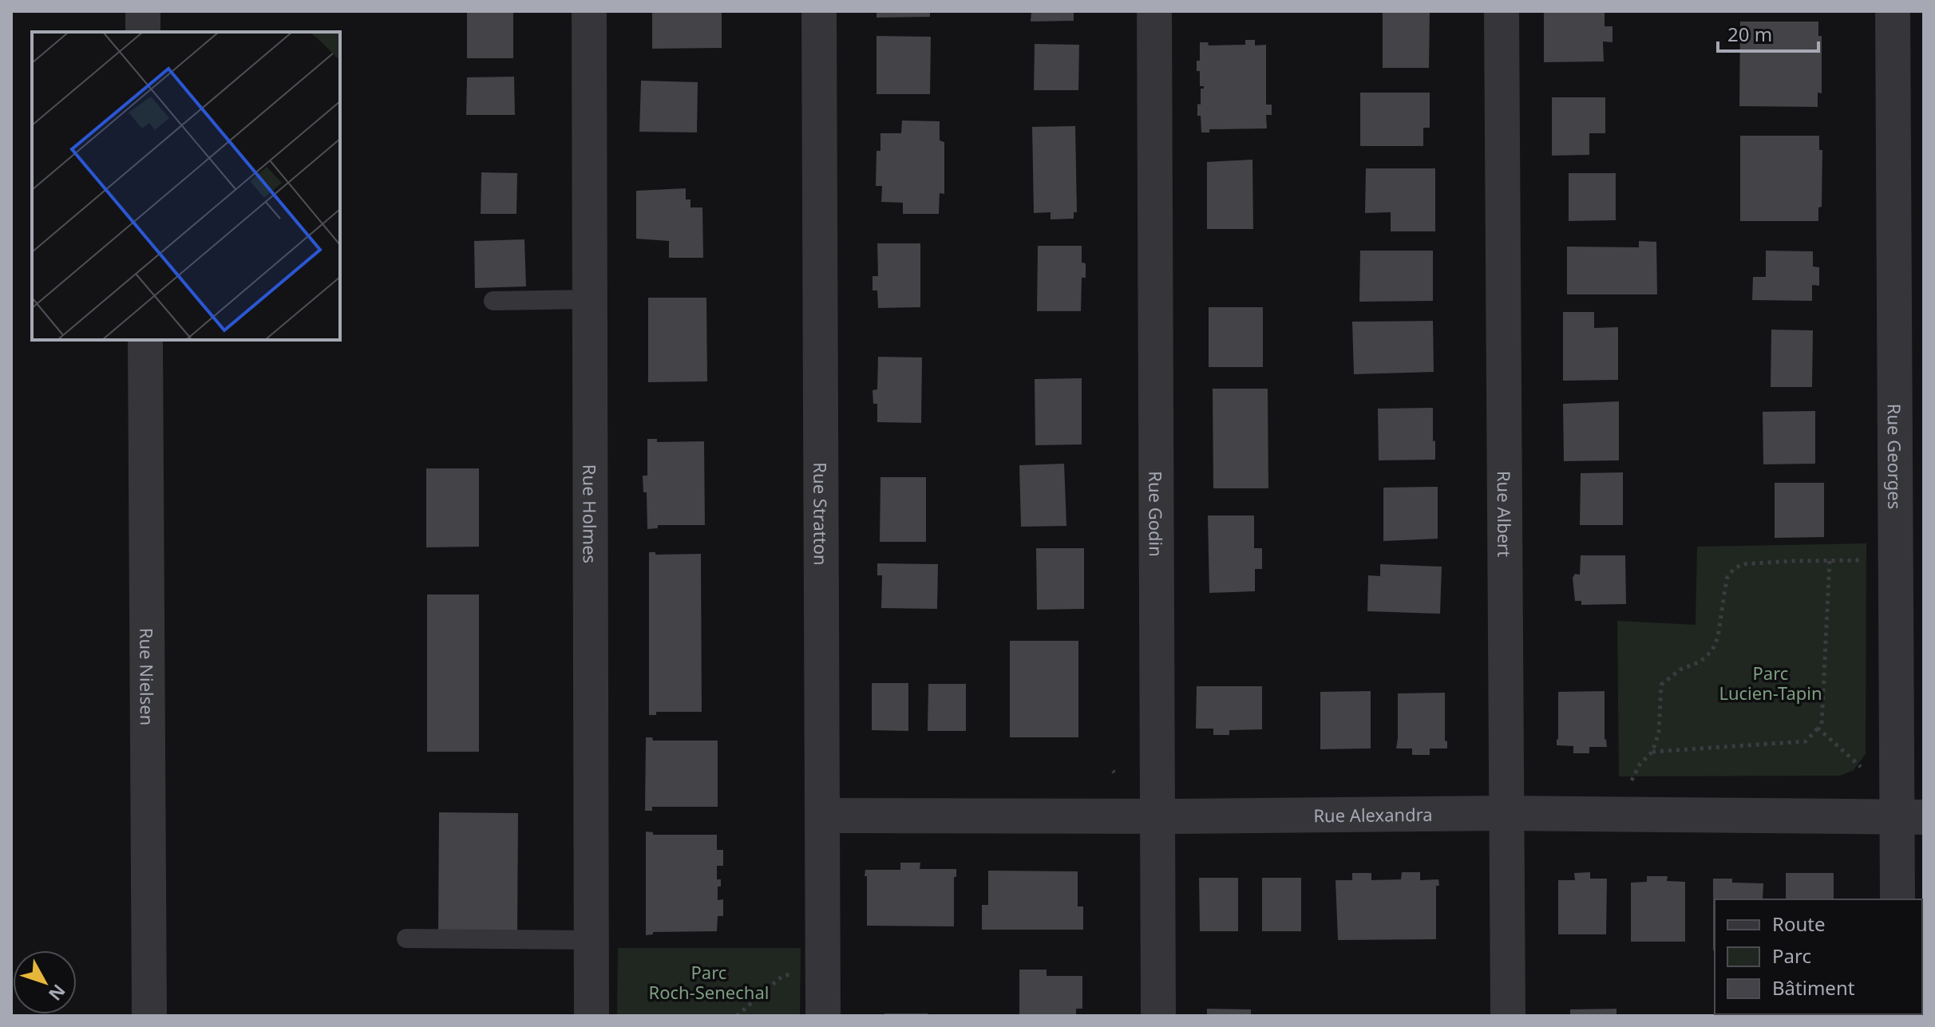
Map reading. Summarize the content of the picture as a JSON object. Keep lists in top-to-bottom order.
{
  "streets": {
    "street": [
      "Rue Georges",
      "Rue Godin",
      "Rue Holmes",
      "Rue Stratton",
      "Rue Albert",
      "Rue Nielsen",
      "Rue Alexandra"
    ]
  },
  "crossings": [
    ["Rue Georges", "Rue Alexandra"],
    ["Rue Godin", "Rue Alexandra"],
    ["Rue Stratton", "Rue Alexandra"],
    ["Rue Albert", "Rue Alexandra"]
  ],
  "parks": ["Parc Lucien-Tapin", "Parc Roch-Senechal"],
  "legend": ["Route", "Parc", "Bâtiment"],
  "scale_bar": "20 m",
  "north": "bottom right"
}
